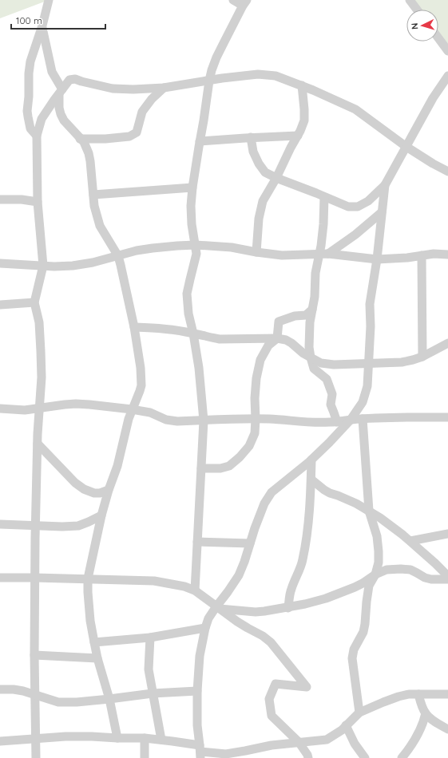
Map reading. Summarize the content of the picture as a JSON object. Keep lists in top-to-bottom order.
{
  "scale_bar": "100 m",
  "north": "left"
}
